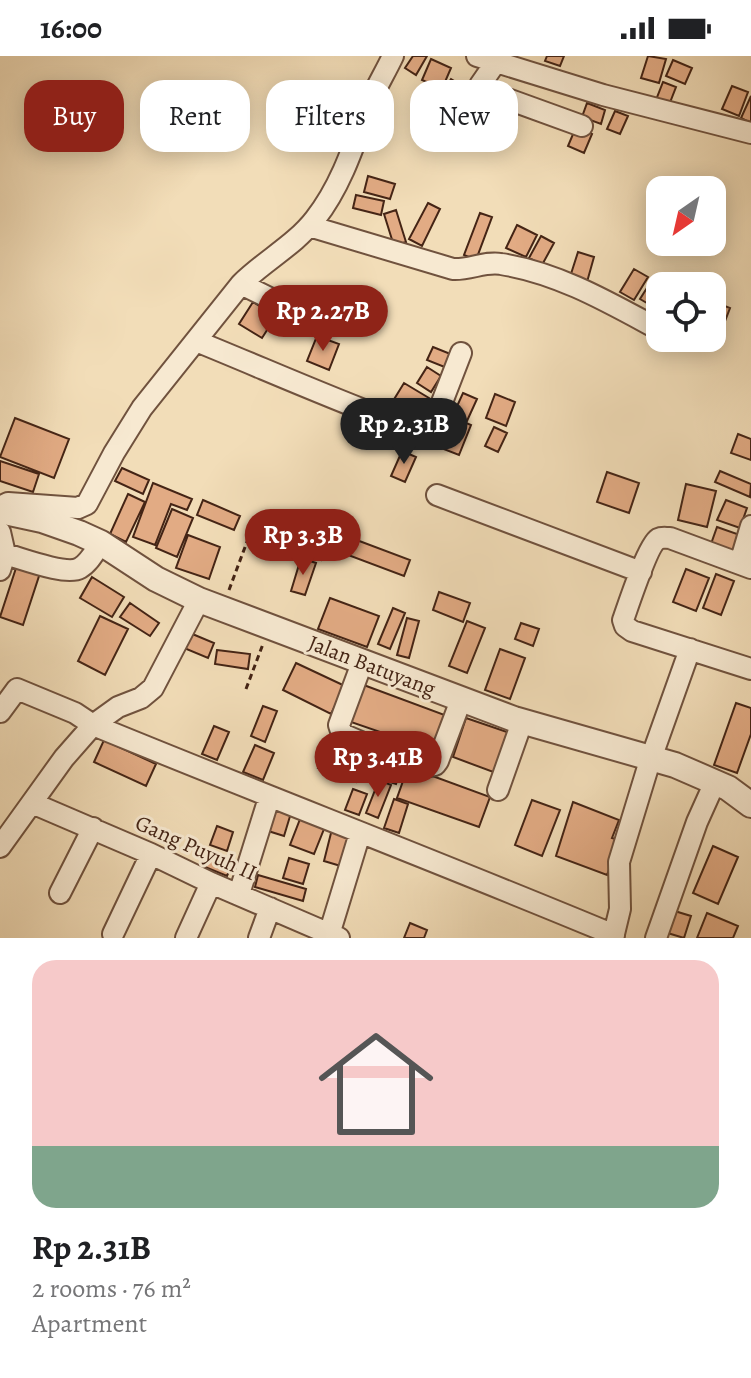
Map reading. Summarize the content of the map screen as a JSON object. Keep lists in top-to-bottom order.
{
  "streets": {
    "street": ["Jalan Batuyang", "Gang Puyuh II"]
  },
  "north": "bottom left",
  "page": {
    "status": "16:00",
    "chip": [
      "Buy",
      "Rent",
      "Filters",
      "New"
    ],
    "price": [
      "Rp 2.27B",
      "Rp 2.31B",
      "Rp 3.3B",
      "Rp 3.41B"
    ],
    "list": [
      {
        "name": "Rp 2.31B",
        "note": "2 rooms · 76 m² · Apartment"
      }
    ]
  }
}
